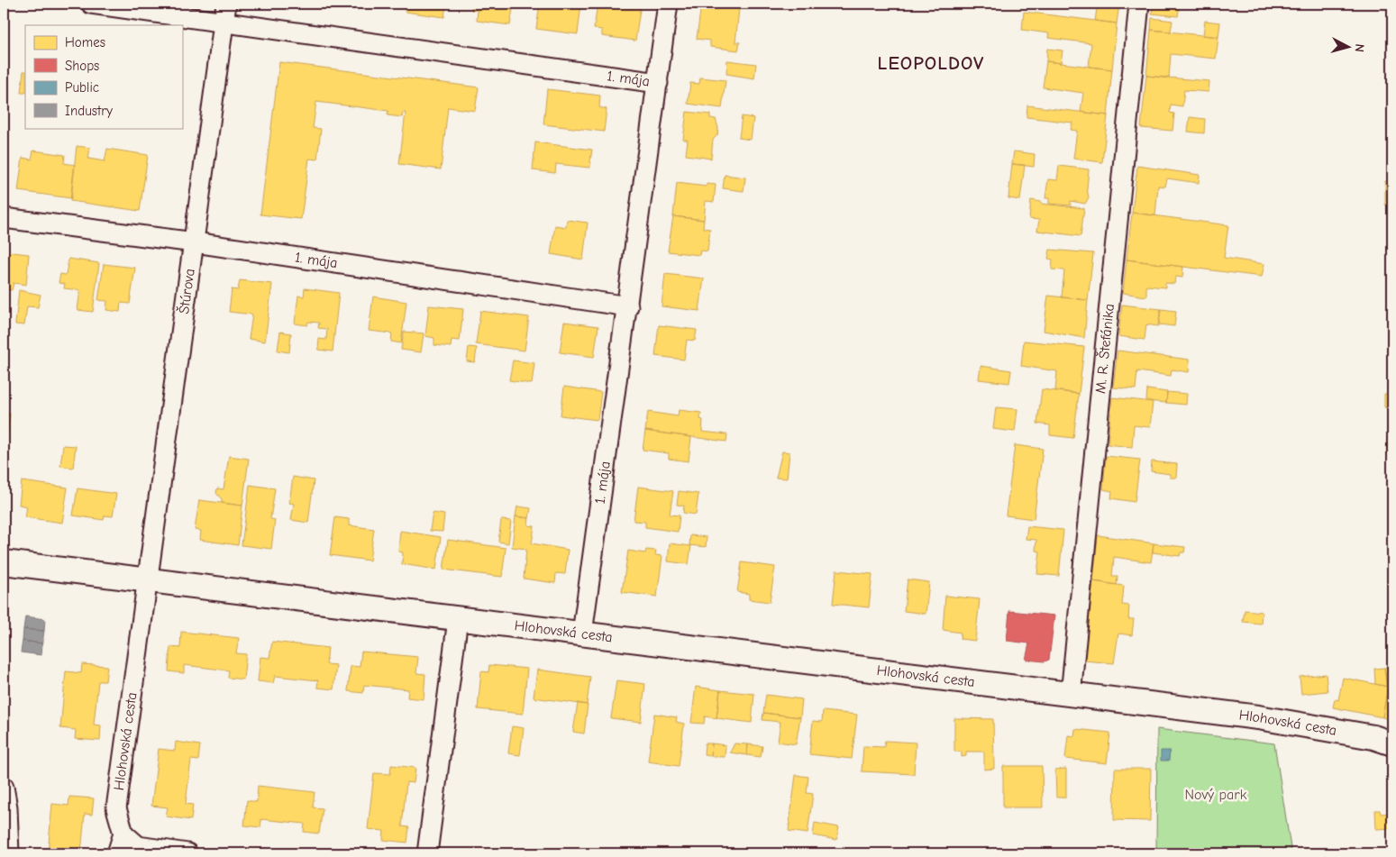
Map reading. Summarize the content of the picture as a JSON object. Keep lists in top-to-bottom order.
{
  "streets": {
    "street": [
      "1. mája",
      "Štúrova",
      "M. R. Štefánika",
      "Hlohovská cesta"
    ]
  },
  "crossings": [
    ["1. mája", "Štúrova"],
    ["1. mája", "Hlohovská cesta"],
    ["Štúrova", "Hlohovská cesta"],
    ["M. R. Štefánika", "Hlohovská cesta"]
  ],
  "districts": ["LEOPOLDOV"],
  "parks": ["Nový park"],
  "legend": [
    "Homes",
    "Shops",
    "Public",
    "Industry"
  ],
  "north": "right"
}
